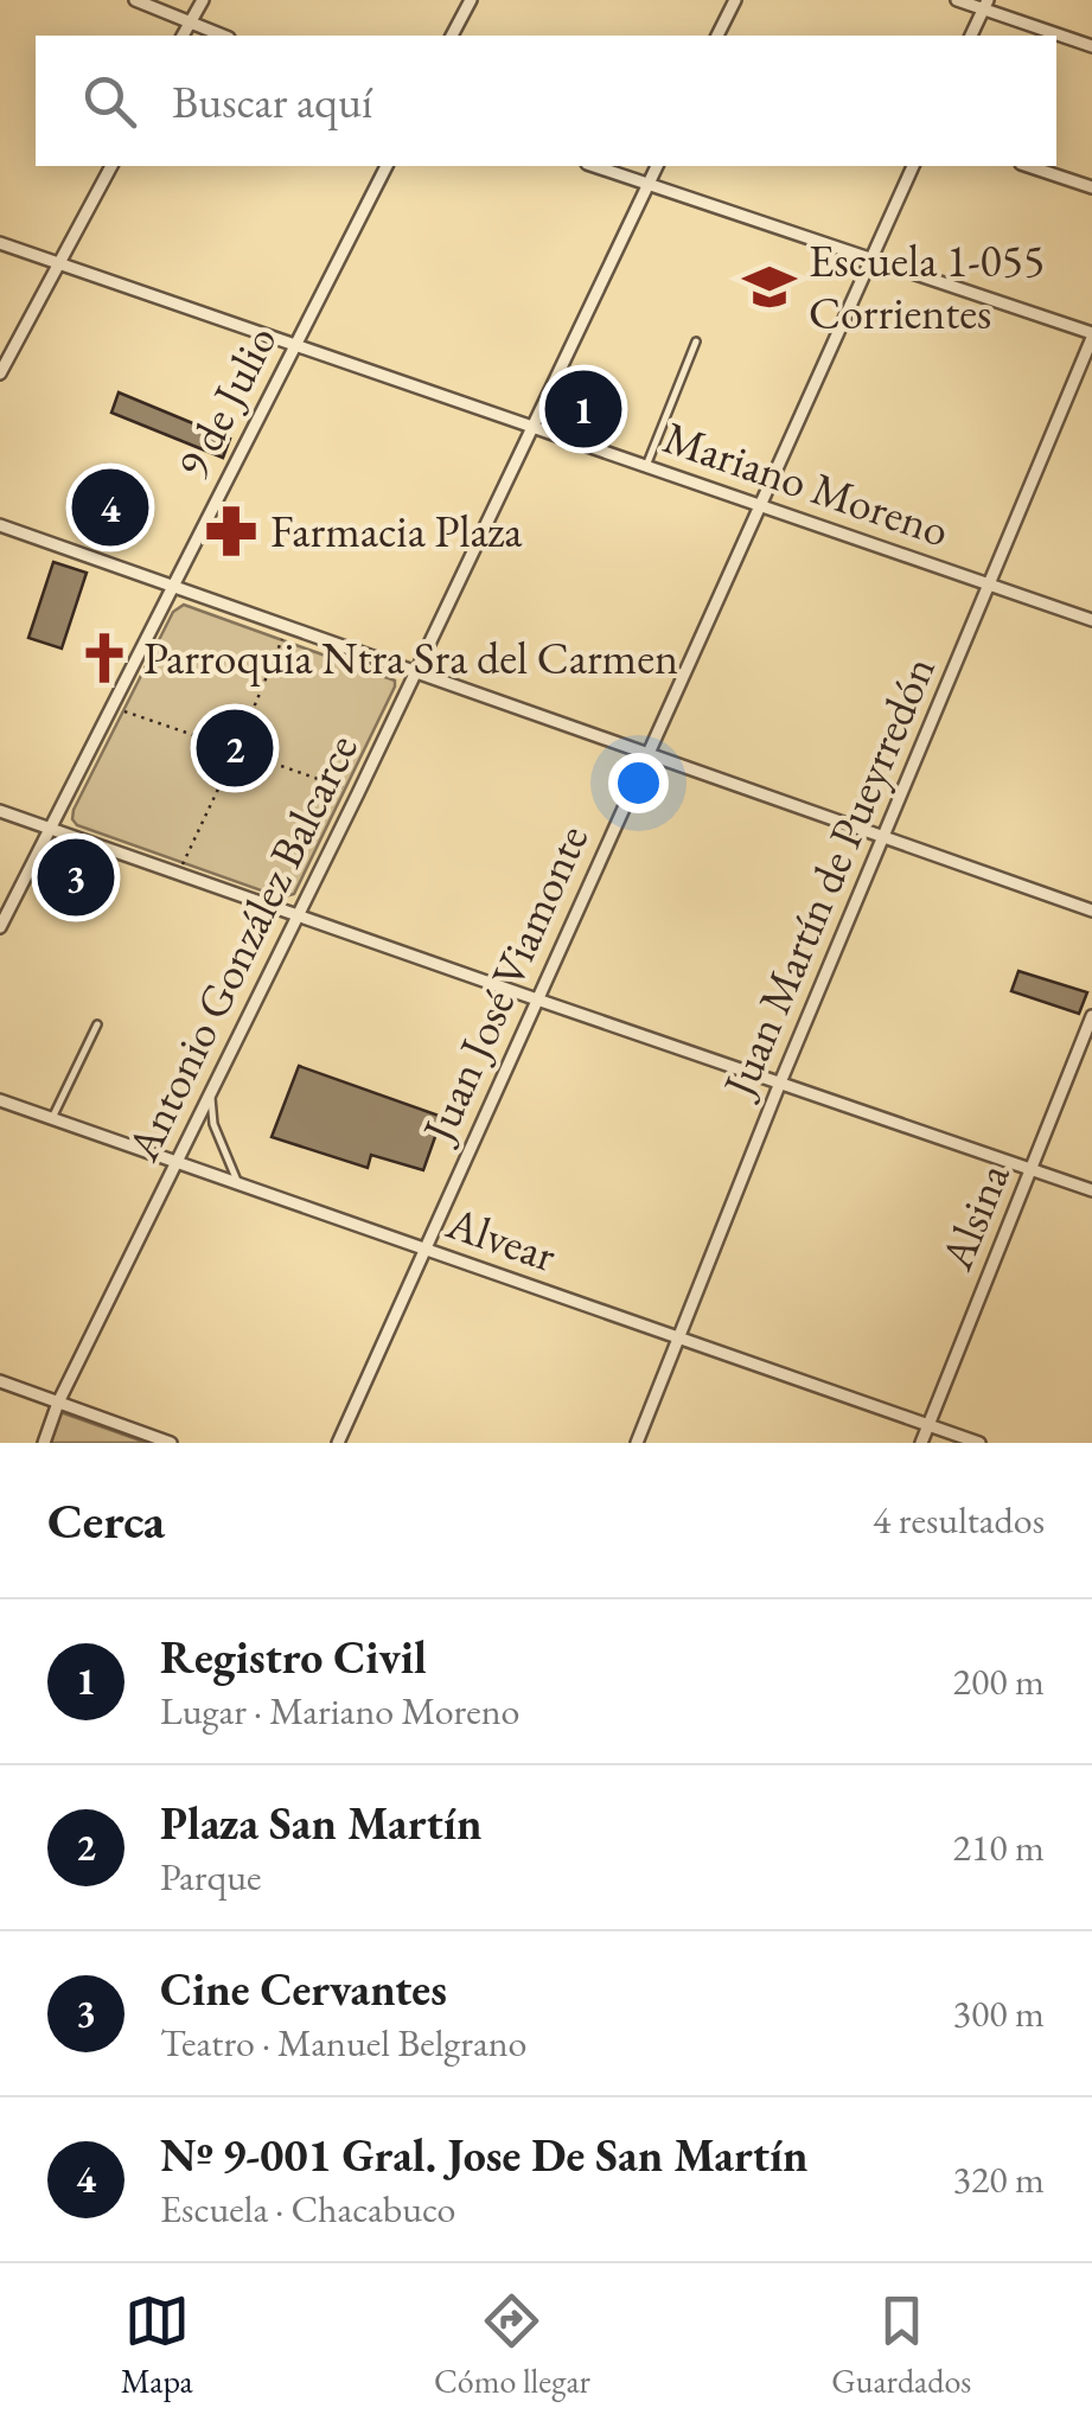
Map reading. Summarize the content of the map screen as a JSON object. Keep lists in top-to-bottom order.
{
  "streets": {
    "street": [
      "9 de Julio",
      "Mariano Moreno",
      "Juan Martín de Pueyrredón",
      "Antonio González Balcarce",
      "Juan José Viamonte",
      "Alsina",
      "Alvear"
    ]
  },
  "crossings": [
    ["9 de Julio", "Mariano Moreno"],
    ["Mariano Moreno", "Juan Martín de Pueyrredón"],
    ["Mariano Moreno", "Antonio González Balcarce"],
    ["Mariano Moreno", "Juan José Viamonte"],
    ["Juan Martín de Pueyrredón", "Alvear"],
    ["Antonio González Balcarce", "Alvear"],
    ["Juan José Viamonte", "Alvear"],
    ["Alsina", "Alvear"]
  ],
  "places": {
    "school or university": ["Escuela 1-055 Corrientes"],
    "pharmacy": ["Farmacia Plaza"],
    "church": ["Parroquia Ntra Sra del Carmen"]
  },
  "page": {
    "search": "Buscar aquí",
    "pins": [
      "1",
      "4",
      "2",
      "3"
    ],
    "heading": ["Cerca", "4 resultados"],
    "list": [
      {
        "mark": "1",
        "name": "Registro Civil",
        "note": "Lugar · Mariano Moreno",
        "value": "200 m"
      },
      {
        "mark": "2",
        "name": "Plaza San Martín",
        "note": "Parque",
        "value": "210 m"
      },
      {
        "mark": "3",
        "name": "Cine Cervantes",
        "note": "Teatro · Manuel Belgrano",
        "value": "300 m"
      },
      {
        "mark": "4",
        "name": "Nº 9-001 Gral. Jose De San Martín",
        "note": "Escuela · Chacabuco",
        "value": "320 m"
      }
    ],
    "nav": ["Mapa", "Cómo llegar", "Guardados"]
  }
}
